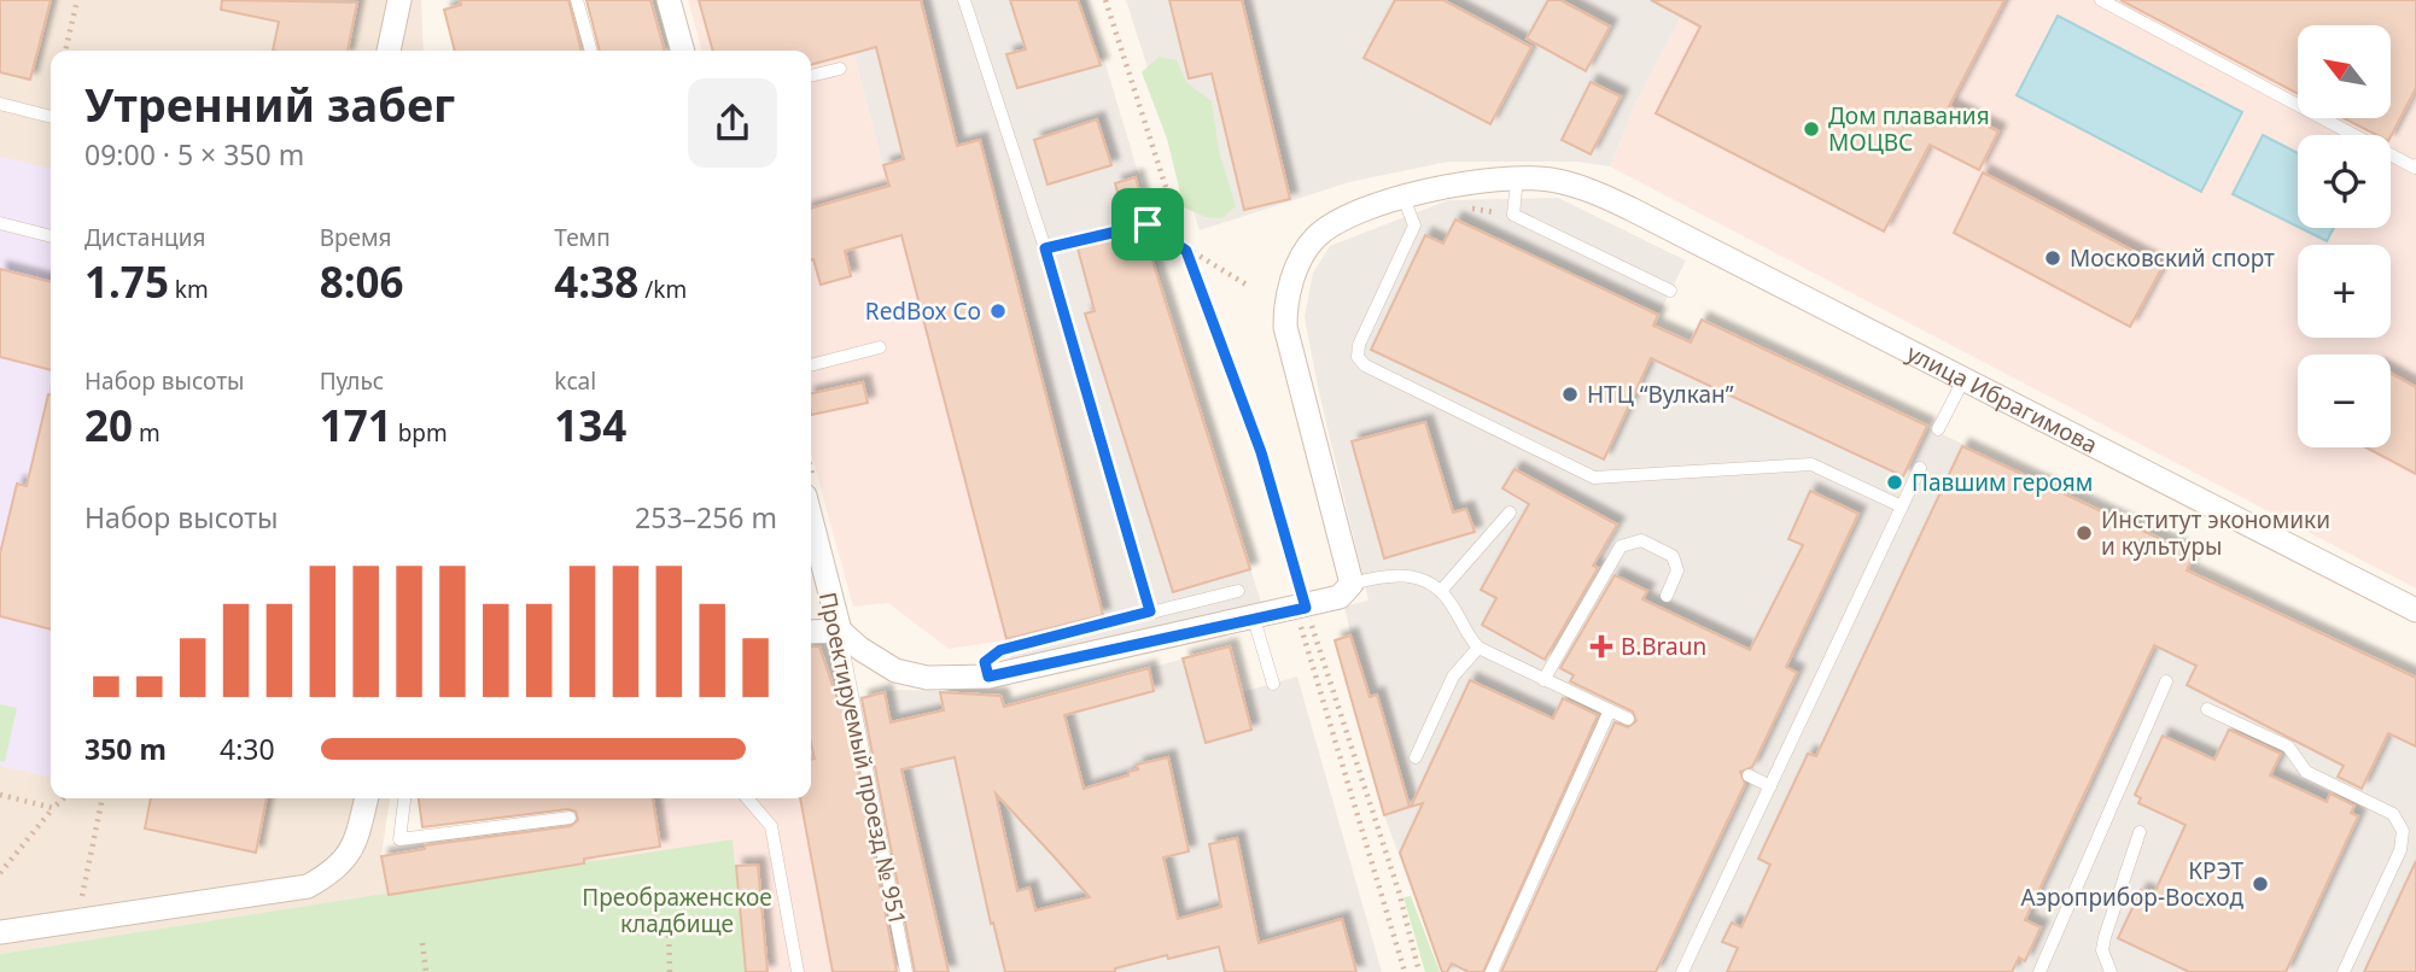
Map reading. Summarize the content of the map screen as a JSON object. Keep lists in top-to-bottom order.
{
  "streets": {
    "street": ["улица Ибрагимова", "Проектируемый проезд № 951"]
  },
  "parks": ["Преображенское кладбище"],
  "places": {
    "other": [
      "Дом плавания МОЦВС",
      "Московский спорт",
      "RedBox Co",
      "НТЦ “Вулкан”",
      "Павшим героям",
      "Институт экономики и культуры",
      "КРЭТ Аэроприбор-Восход"
    ],
    "health": ["B.Braun"]
  },
  "north": "top left",
  "page": {
    "map_buttons": ["+", "−"],
    "heading": ["Утренний забег", "09:00 · 5 × 350 m"],
    "stats": [
      ["Дистанция", "1.75 km"],
      ["Время", "8:06"],
      ["Темп", "4:38 /km"],
      ["Набор высоты", "20 m"],
      ["Пульс", "171 bpm"],
      ["kcal", "134"]
    ],
    "chart": ["Набор высоты", "253–256 m"],
    "list": [
      {
        "name": "350 m",
        "note": "4:30"
      }
    ]
  }
}
